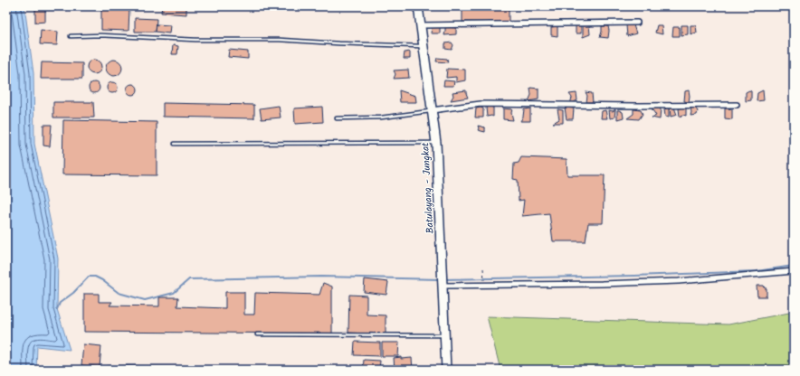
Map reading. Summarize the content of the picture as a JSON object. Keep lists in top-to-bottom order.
{
  "streets": {
    "highway": ["Batulayang - Jungkat"]
  }
}
